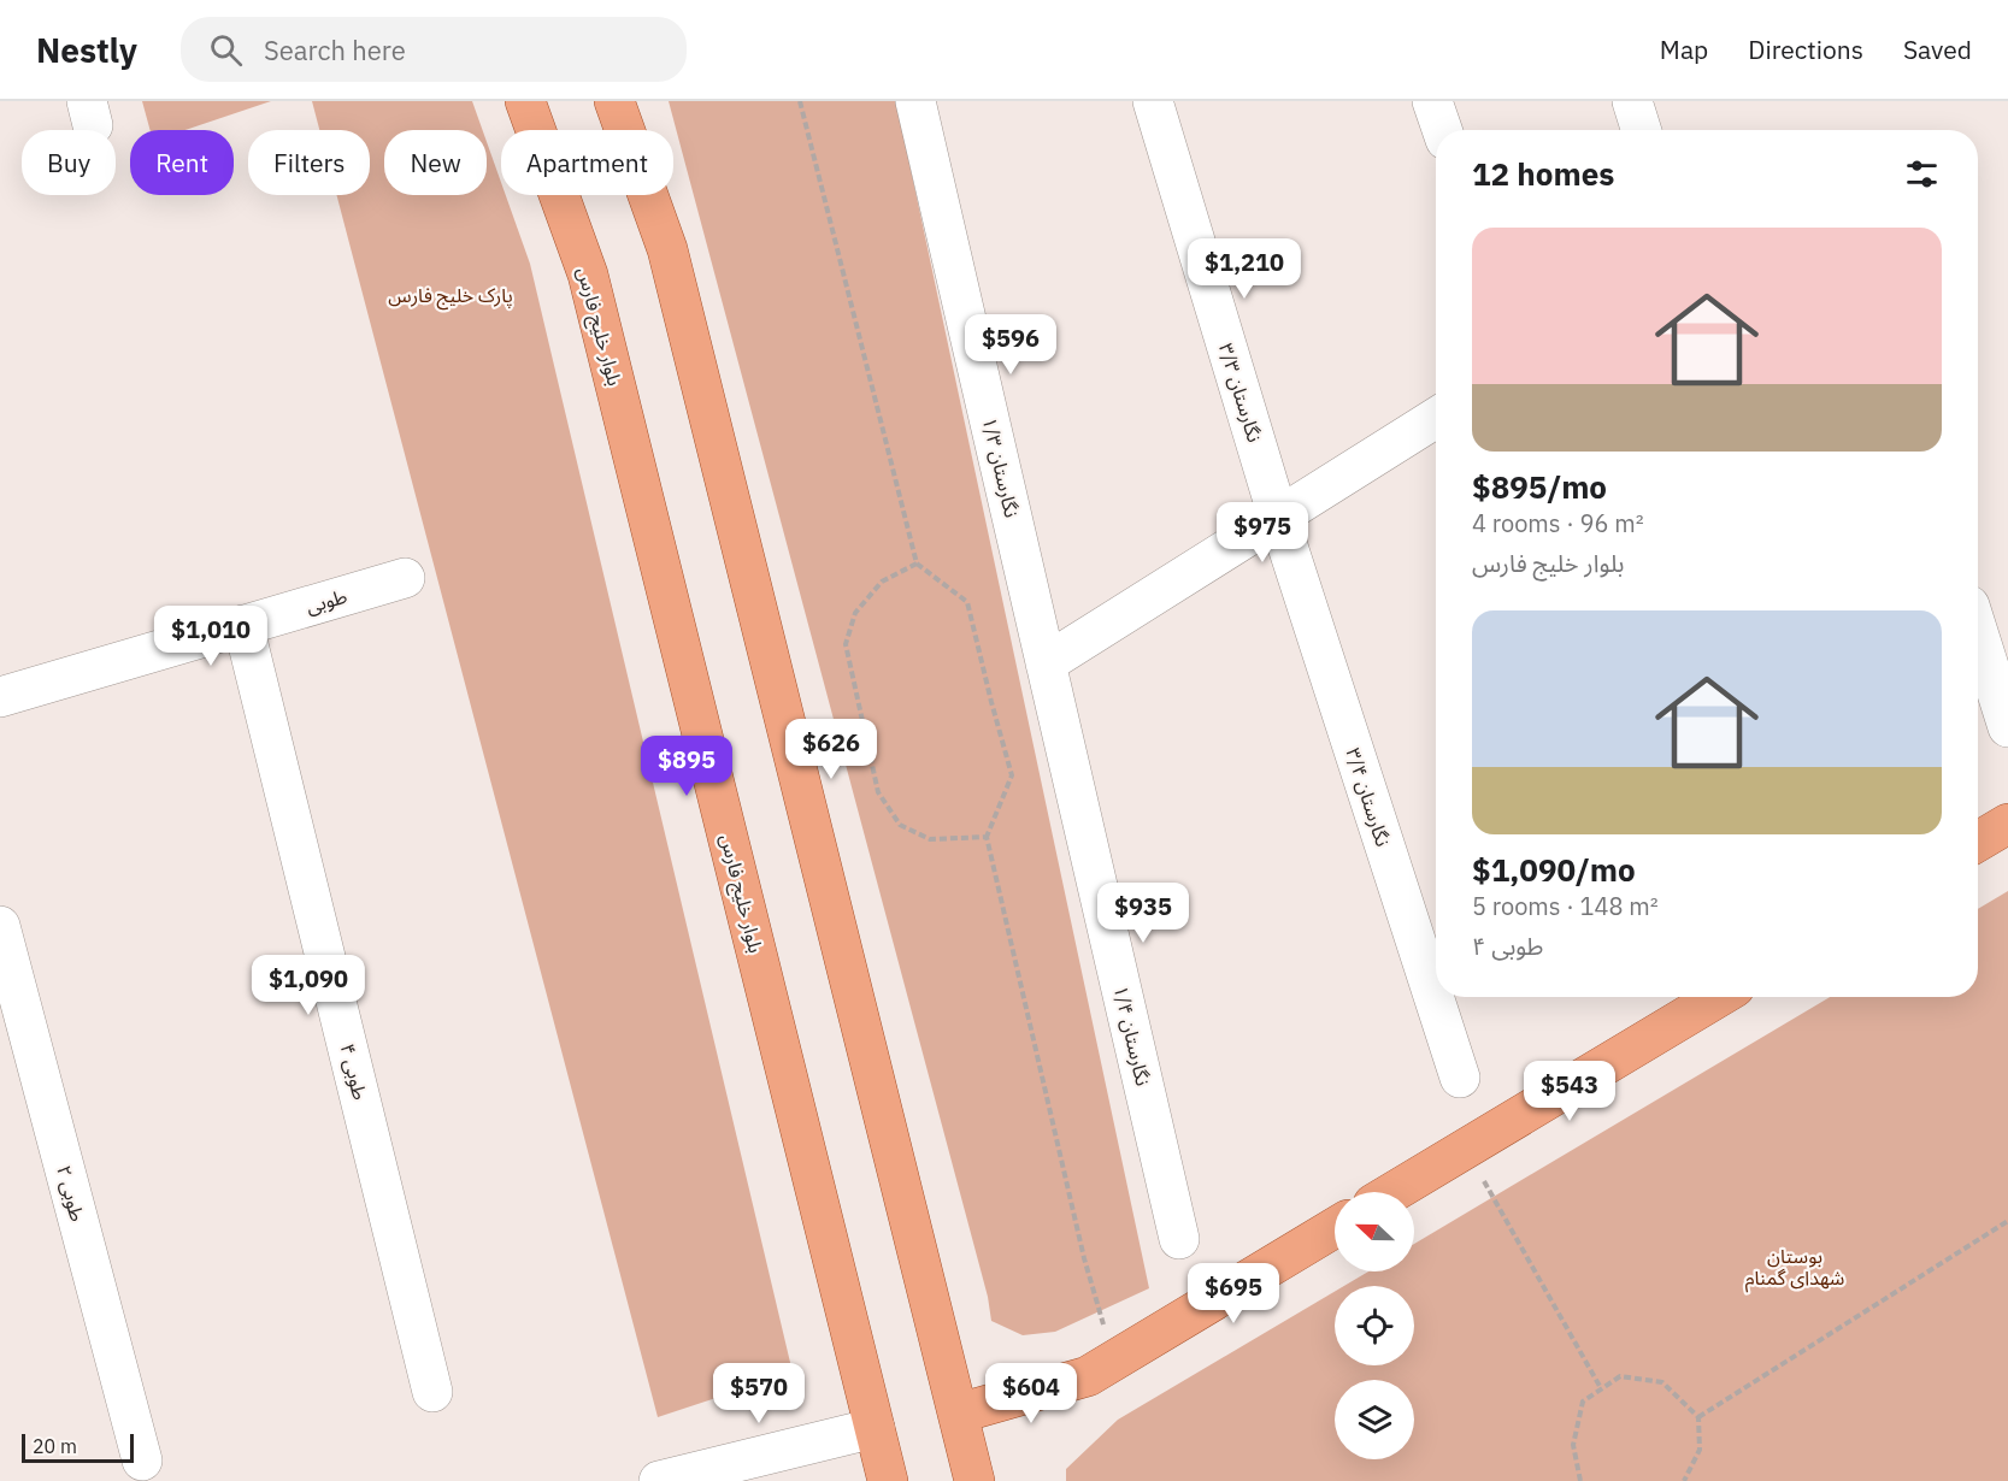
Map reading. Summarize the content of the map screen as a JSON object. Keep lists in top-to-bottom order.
{
  "streets": {
    "main road": ["بلوار خلیج فارس"],
    "street": [
      "نگارستان ۳/۳",
      "نگارستان ۱/۳",
      "طوبی",
      "نگارستان ۳/۴",
      "نگارستان ۱/۴",
      "طوبی ۴",
      "طوبی ۲"
    ]
  },
  "crossings": [
    ["نگارستان ۳/۳", "نگارستان ۳/۴"],
    ["نگارستان ۱/۳", "نگارستان ۱/۴"],
    ["طوبی", "طوبی ۴"]
  ],
  "parks": ["پارک خلیج فارس", "بوستان شهدای گمنام"],
  "scale_bar": "20 m",
  "north": "left",
  "page": {
    "header": "Nestly",
    "search": "Search here",
    "nav": ["Map", "Directions", "Saved"],
    "chip": [
      "Buy",
      "Rent",
      "Filters",
      "New",
      "Apartment"
    ],
    "heading": "12 homes",
    "list": [
      {
        "name": "$895/mo",
        "note": "4 rooms · 96 m² · بلوار خلیج فارس"
      },
      {
        "name": "$1,090/mo",
        "note": "5 rooms · 148 m² · طوبی ۴"
      }
    ],
    "price": [
      "$1,210",
      "$596",
      "$975",
      "$1,010",
      "$626",
      "$895",
      "$935",
      "$1,090",
      "$543",
      "$695",
      "$570",
      "$604"
    ],
    "scale": "20 m"
  }
}
